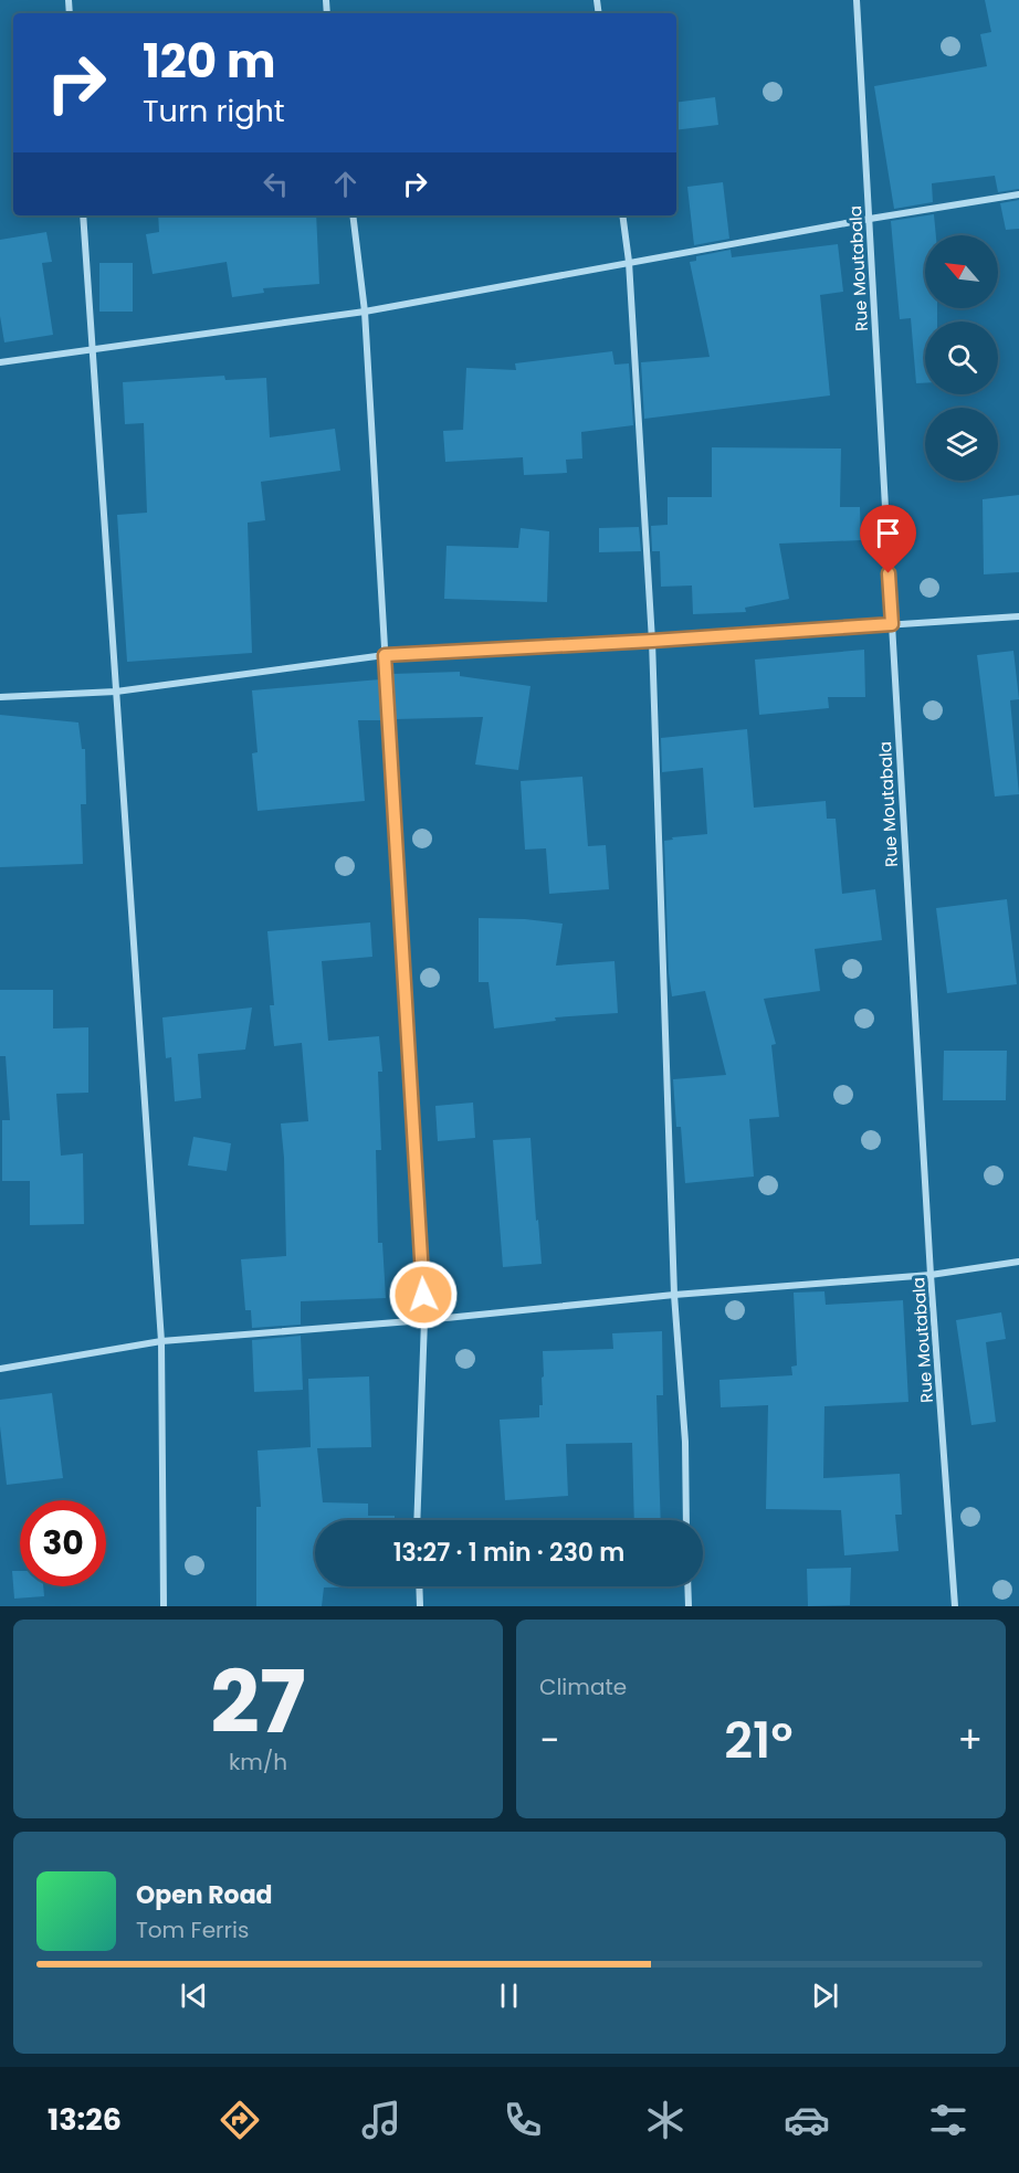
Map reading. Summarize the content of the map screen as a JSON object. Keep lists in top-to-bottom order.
{
  "streets": {
    "street": ["Rue Moutabala"]
  },
  "north": "top left",
  "page": {
    "turn": ["120 m", "Turn right"],
    "limit": "30",
    "trip": "13:27 · 1 min · 230 m",
    "tile": [
      ["27", "km/h"],
      "Climate"
    ],
    "heat": ["−", "21°", "+"],
    "song": ["Open Road", "Tom Ferris"],
    "tabs": "13:26"
  }
}
